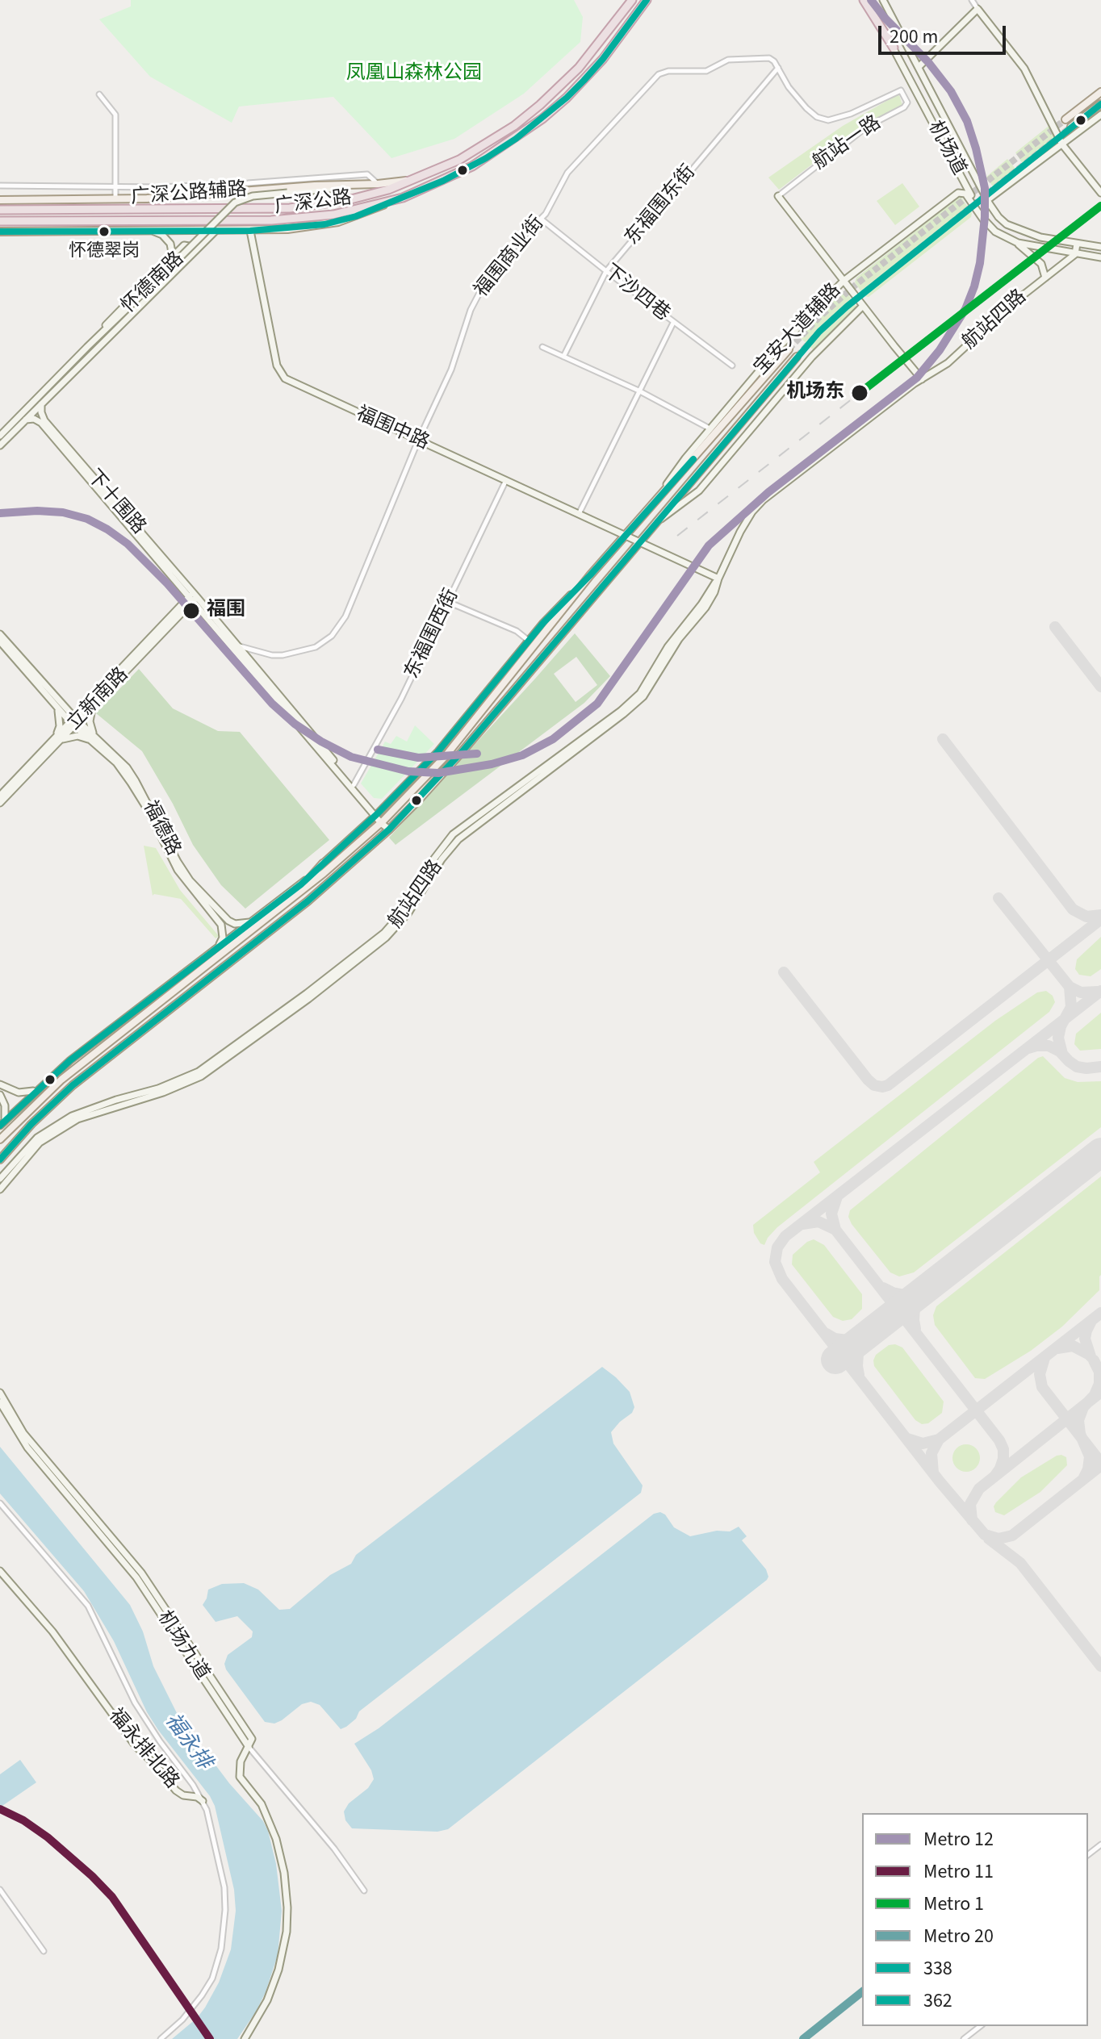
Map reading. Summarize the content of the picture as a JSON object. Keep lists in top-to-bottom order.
{
  "streets": {
    "highway": ["广深公路"],
    "main road": [
      "机场道",
      "广深公路辅路",
      "怀德南路",
      "航站四路",
      "宝安大道辅路",
      "福围中路",
      "下十围路",
      "立新南路",
      "福德路",
      "机场九道",
      "福永排北路"
    ],
    "street": [
      "航站一路",
      "东福围东街",
      "福围商业街",
      "下沙四巷",
      "东福围西街"
    ]
  },
  "crossings": [
    ["航站一路", "东福围东街"],
    ["航站一路", "福围商业街"],
    ["机场道", "航站四路"],
    ["机场道", "宝安大道辅路"],
    ["广深公路辅路", "广深公路"],
    ["广深公路辅路", "怀德南路"],
    ["广深公路辅路", "福围中路"],
    ["东福围东街", "福围商业街"],
    ["东福围东街", "下沙四巷"],
    ["福围商业街", "下沙四巷"],
    ["福围商业街", "福围中路"],
    ["福围商业街", "下十围路"],
    ["怀德南路", "下十围路"],
    ["航站四路", "福围中路"],
    ["福围中路", "东福围西街"],
    ["下十围路", "东福围西街"],
    ["下十围路", "立新南路"],
    ["立新南路", "福德路"]
  ],
  "water": ["福永排"],
  "parks": ["凤凰山森林公园"],
  "places": ["怀德翠岗", "机场东", "福围"],
  "lines": [
    "metro line 12",
    "transit line 362",
    "transit line 338",
    "metro line 1",
    "metro line 11",
    "metro line 20"
  ],
  "legend": [
    "Metro 12",
    "Metro 11",
    "Metro 1",
    "Metro 20",
    "338",
    "362"
  ],
  "scale_bar": "200 m"
}
